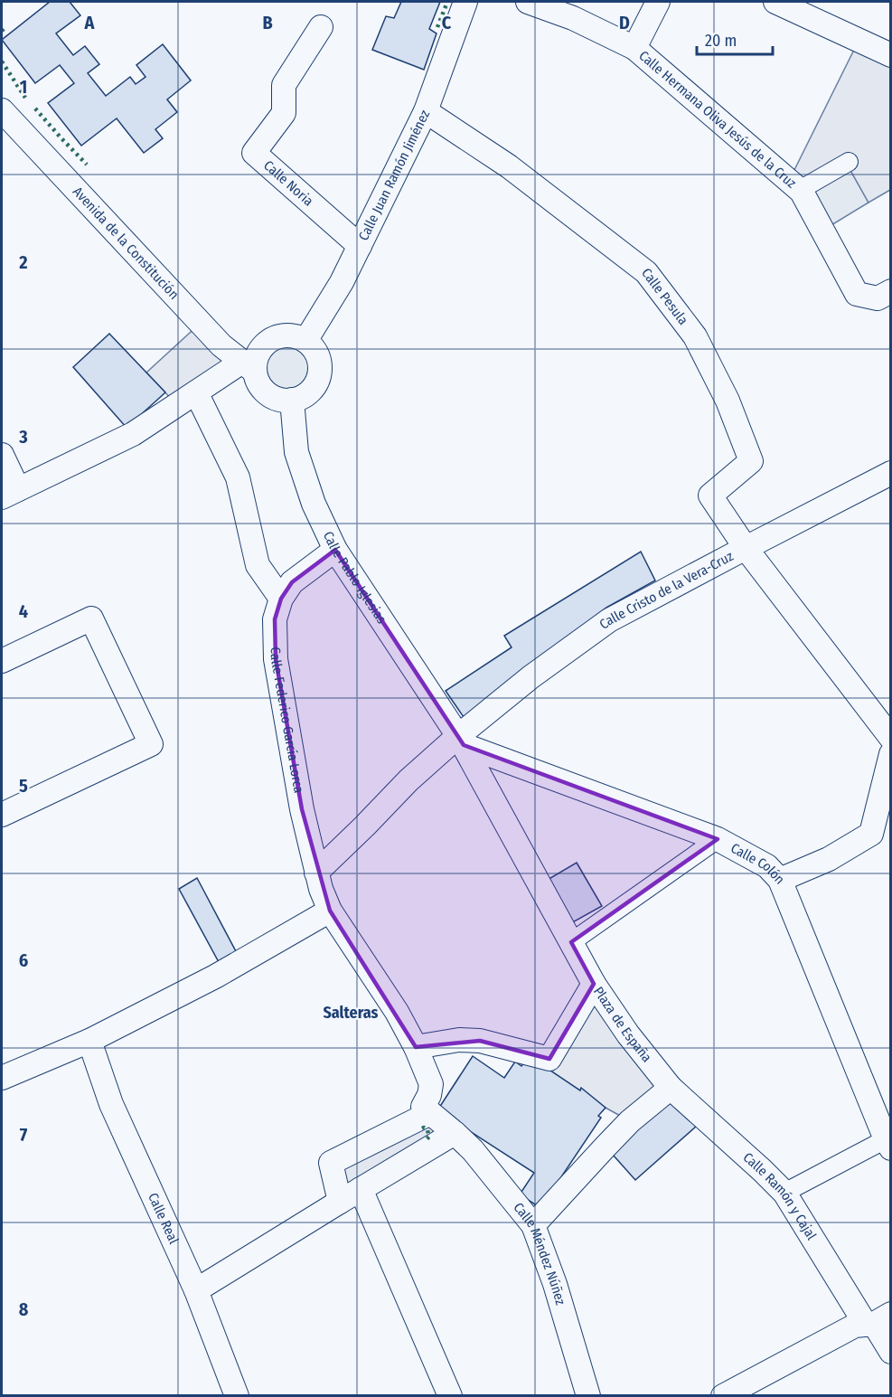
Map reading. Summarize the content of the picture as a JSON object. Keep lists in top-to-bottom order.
{
  "streets": {
    "street": [
      "Calle Hermana Oliva Jesús de la Cruz",
      "Calle Juan Ramón Jiménez",
      "Calle Noria",
      "Avenida de la Constitución",
      "Calle Pesula",
      "Calle Pablo Iglesias",
      "Calle Cristo de la Vera-Cruz",
      "Calle Federico García Lorca",
      "Calle Colón",
      "Plaza de España",
      "Calle Ramón y Cajal",
      "Calle Real",
      "Calle Méndez Núñez"
    ]
  },
  "crossings": [
    ["Calle Juan Ramón Jiménez", "Calle Noria"],
    ["Calle Juan Ramón Jiménez", "Avenida de la Constitución"],
    ["Calle Juan Ramón Jiménez", "Calle Pesula"],
    ["Calle Juan Ramón Jiménez", "Calle Pablo Iglesias"],
    ["Avenida de la Constitución", "Calle Pablo Iglesias"],
    ["Calle Pesula", "Calle Cristo de la Vera-Cruz"],
    ["Calle Pablo Iglesias", "Calle Cristo de la Vera-Cruz"],
    ["Calle Pablo Iglesias", "Calle Federico García Lorca"],
    ["Calle Pablo Iglesias", "Calle Colón"],
    ["Calle Pablo Iglesias", "Plaza de España"],
    ["Calle Cristo de la Vera-Cruz", "Calle Federico García Lorca"],
    ["Calle Cristo de la Vera-Cruz", "Calle Colón"],
    ["Calle Federico García Lorca", "Plaza de España"],
    ["Calle Federico García Lorca", "Calle Méndez Núñez"],
    ["Plaza de España", "Calle Ramón y Cajal"]
  ],
  "districts": ["Salteras"],
  "scale_bar": "20 m",
  "grid": {
    "columns": [
      "A",
      "B",
      "C",
      "D"
    ],
    "rows": [
      "1",
      "2",
      "3",
      "4",
      "5",
      "6",
      "7",
      "8"
    ]
  }
}
